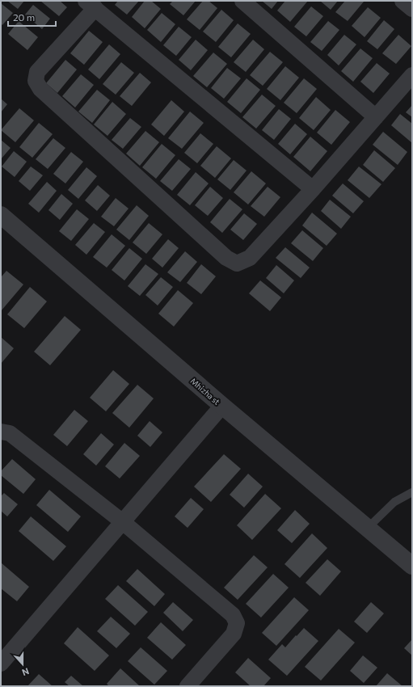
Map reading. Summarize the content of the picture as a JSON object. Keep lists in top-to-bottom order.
{
  "streets": {
    "street": ["Mhizha st"]
  },
  "scale_bar": "20 m",
  "north": "bottom"
}
